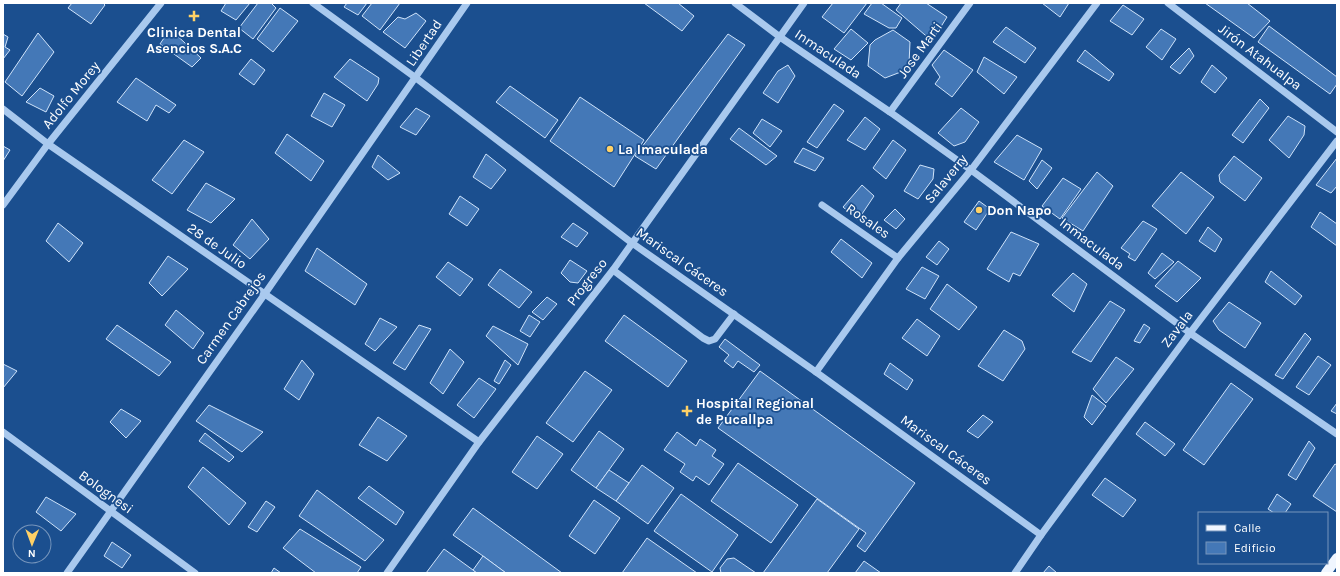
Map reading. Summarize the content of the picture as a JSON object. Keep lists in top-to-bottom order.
{
  "streets": {
    "street": [
      "Libertad",
      "Jose Marti",
      "Inmaculada",
      "Jirón Atahualpa",
      "Adolfo Morey",
      "Salaverry",
      "Rosales",
      "28 de Julio",
      "Mariscal Cáceres",
      "Progreso",
      "Carmen Cabrejos",
      "Zavala",
      "Bolognesi"
    ]
  },
  "crossings": [
    ["Libertad", "Mariscal Cáceres"],
    ["Libertad", "Carmen Cabrejos"],
    ["Jose Marti", "Inmaculada"],
    ["Inmaculada", "Salaverry"],
    ["Inmaculada", "Progreso"],
    ["Inmaculada", "Zavala"],
    ["Adolfo Morey", "28 de Julio"],
    ["Salaverry", "Rosales"],
    ["Salaverry", "Mariscal Cáceres"],
    ["28 de Julio", "Progreso"],
    ["28 de Julio", "Carmen Cabrejos"],
    ["Mariscal Cáceres", "Progreso"],
    ["Mariscal Cáceres", "Carmen Cabrejos"],
    ["Mariscal Cáceres", "Zavala"],
    ["Carmen Cabrejos", "Bolognesi"]
  ],
  "places": {
    "health": ["Clinica Dental Asencios S.A.C", "Hospital Regional de Pucallpa"],
    "other": ["La Imaculada", "Don Napo"]
  },
  "legend": ["Calle", "Edificio"],
  "north": "bottom"
}
